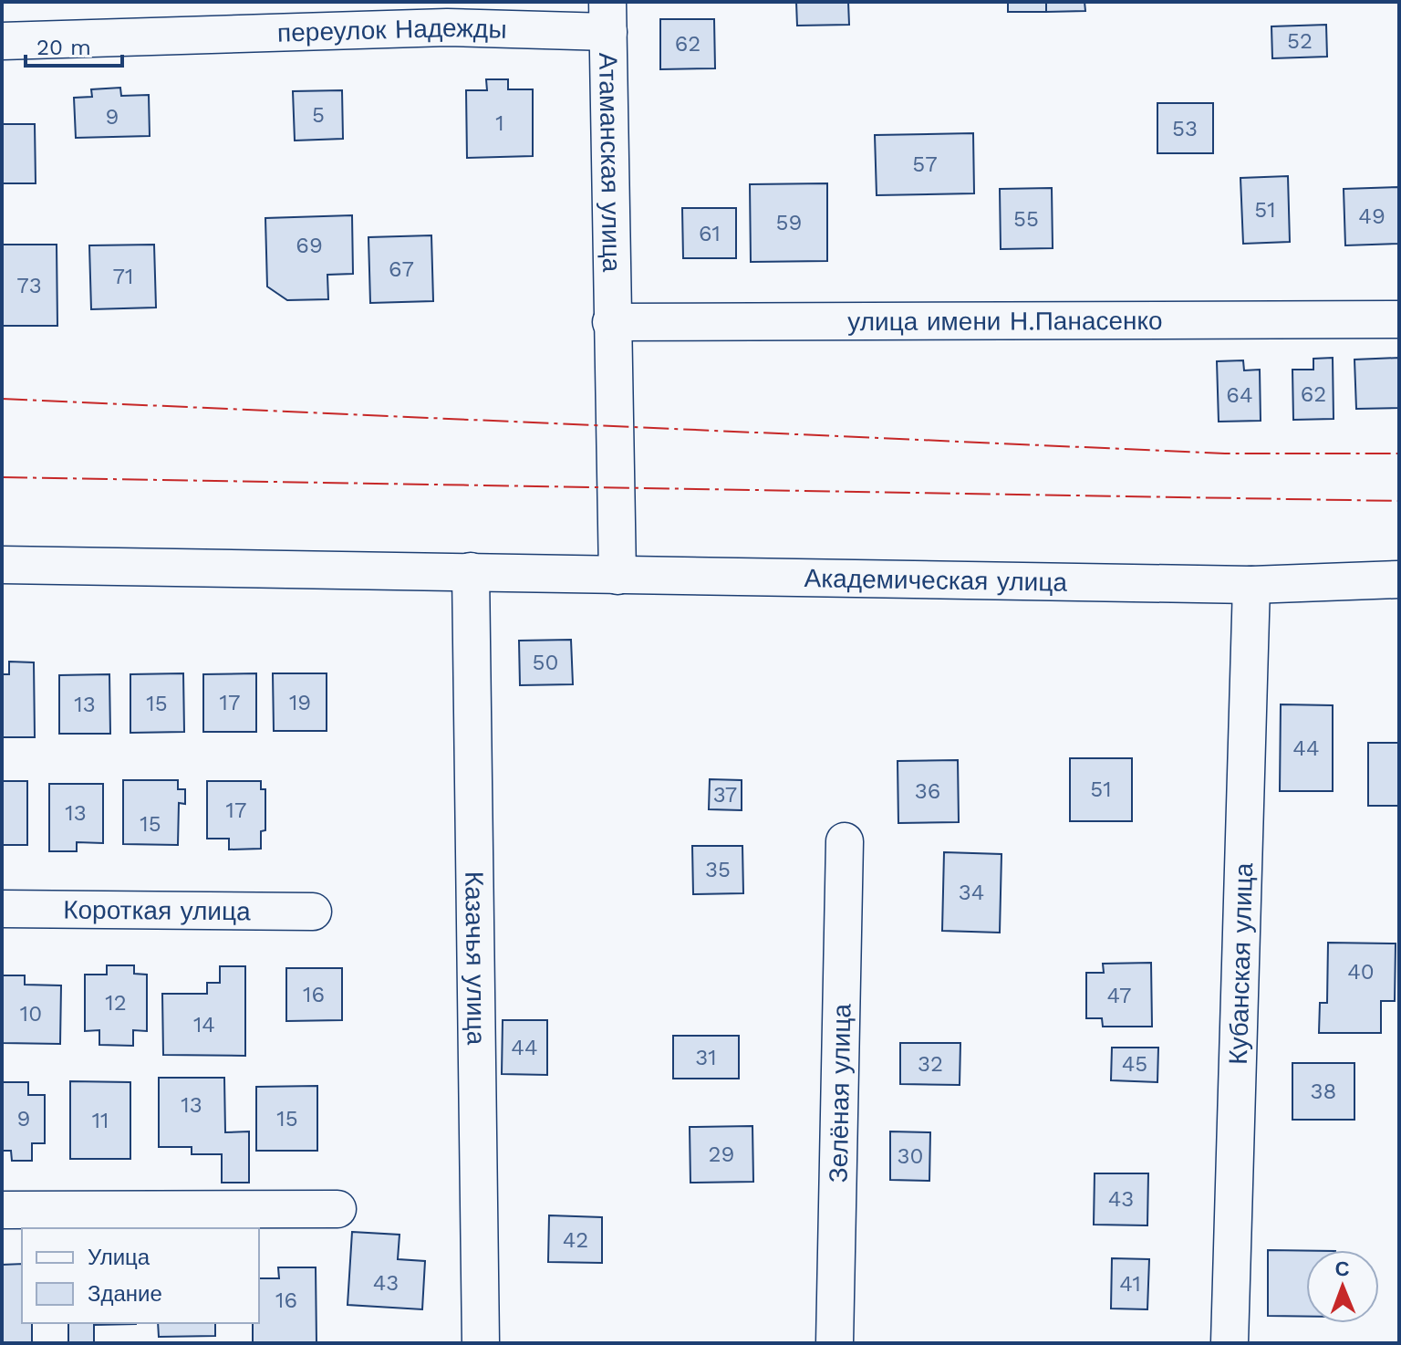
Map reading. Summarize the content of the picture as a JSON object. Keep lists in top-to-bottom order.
{
  "streets": {
    "street": [
      "переулок Надежды",
      "Атаманская улица",
      "улица имени Н.Панасенко",
      "Академическая улица",
      "Короткая улица",
      "Казачья улица",
      "Кубанская улица",
      "Зелёная улица"
    ]
  },
  "crossings": [
    ["переулок Надежды", "Атаманская улица"],
    ["Атаманская улица", "улица имени Н.Панасенко"],
    ["Атаманская улица", "Академическая улица"],
    ["Академическая улица", "Казачья улица"],
    ["Академическая улица", "Кубанская улица"]
  ],
  "house_numbers": [
    "52",
    "62",
    "5",
    "9",
    "1",
    "53",
    "57",
    "51",
    "49",
    "55",
    "59",
    "61",
    "69",
    "67",
    "71",
    "73",
    "62",
    "64",
    "50",
    "17",
    "19",
    "15",
    "13",
    "44",
    "51",
    "36",
    "37",
    "17",
    "13",
    "15",
    "35",
    "34",
    "40",
    "16",
    "47",
    "12",
    "10",
    "14",
    "44",
    "31",
    "32",
    "45",
    "38",
    "13",
    "9",
    "15",
    "11",
    "29",
    "30",
    "43",
    "42",
    "43",
    "41",
    "16"
  ],
  "legend": ["Улица", "Здание"],
  "scale_bar": "20 m",
  "north": "top"
}
